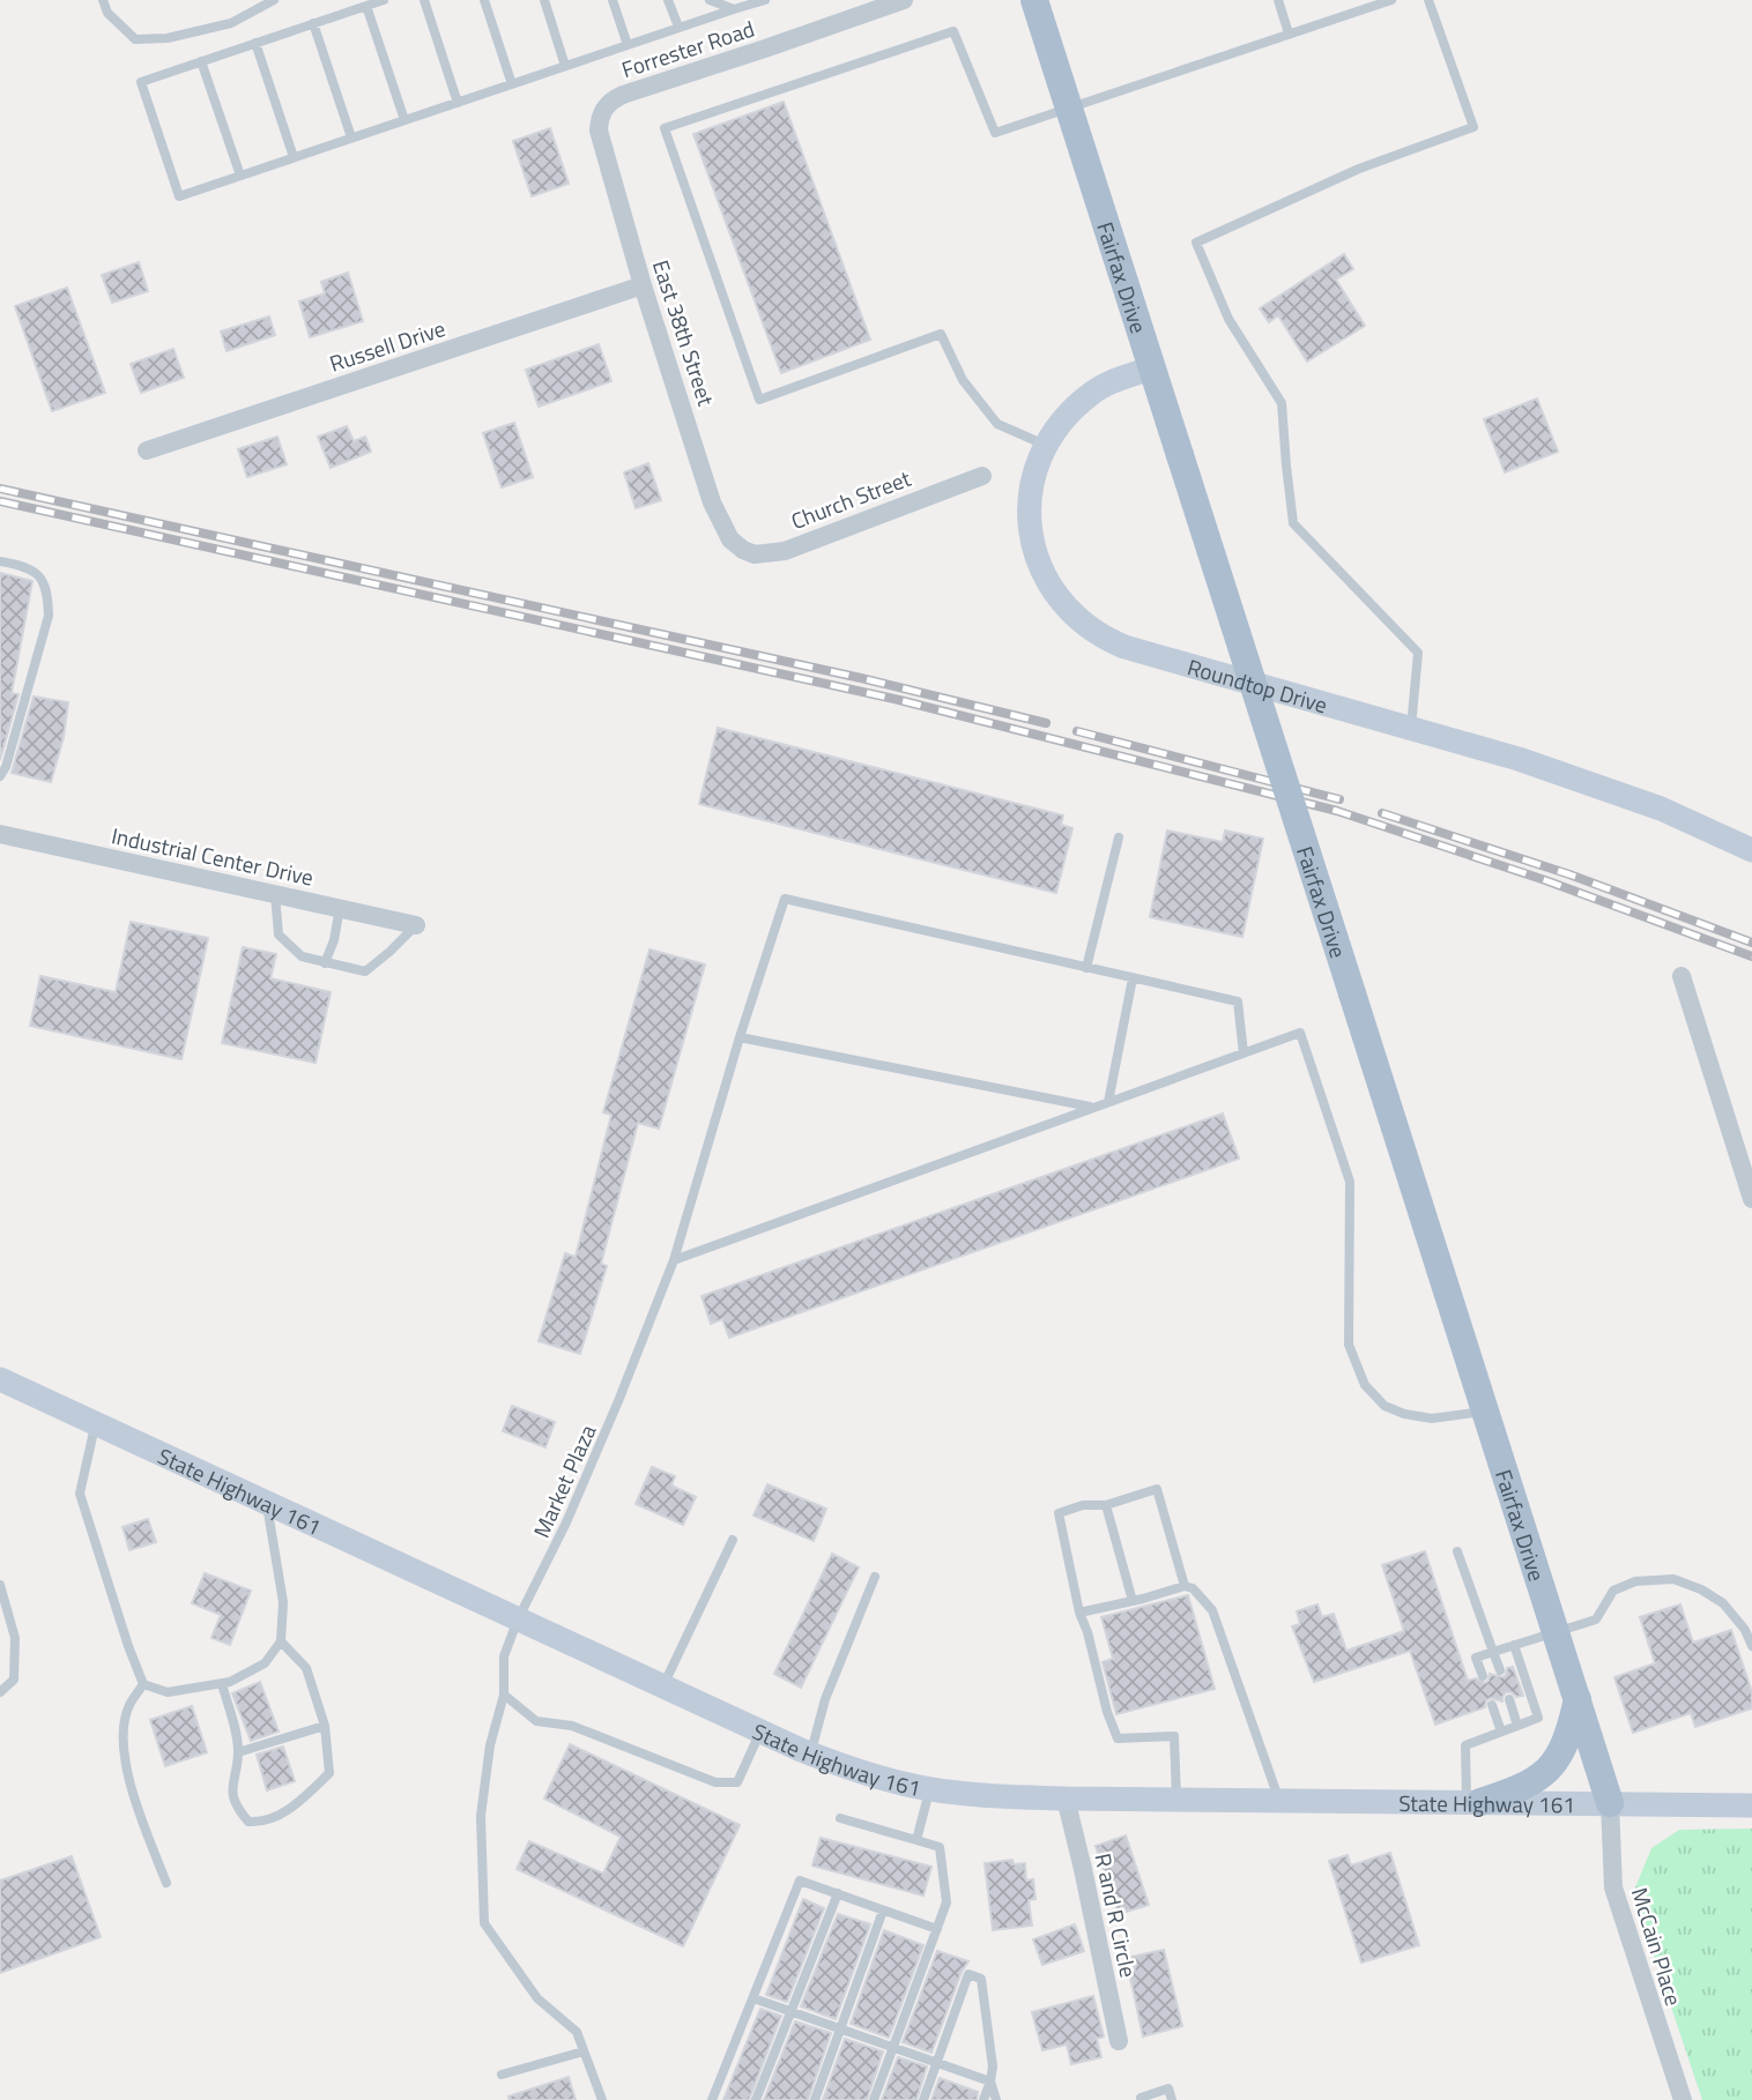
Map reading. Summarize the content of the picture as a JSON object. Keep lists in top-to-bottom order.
{
  "streets": {
    "main road": ["Fairfax Drive", "Roundtop Drive", "State Highway 161"],
    "street": [
      "Forrester Road",
      "East 38th Street",
      "Russell Drive",
      "Church Street",
      "Industrial Center Drive",
      "R and R Circle",
      "McCain Place"
    ],
    "lane": ["Market Plaza"]
  },
  "crossings": [
    ["Forrester Road", "East 38th Street"],
    ["Fairfax Drive", "Roundtop Drive"],
    ["Fairfax Drive", "State Highway 161"],
    ["Fairfax Drive", "McCain Place"],
    ["East 38th Street", "Russell Drive"],
    ["East 38th Street", "Church Street"],
    ["Market Plaza", "State Highway 161"],
    ["State Highway 161", "R and R Circle"],
    ["State Highway 161", "McCain Place"]
  ]
}
